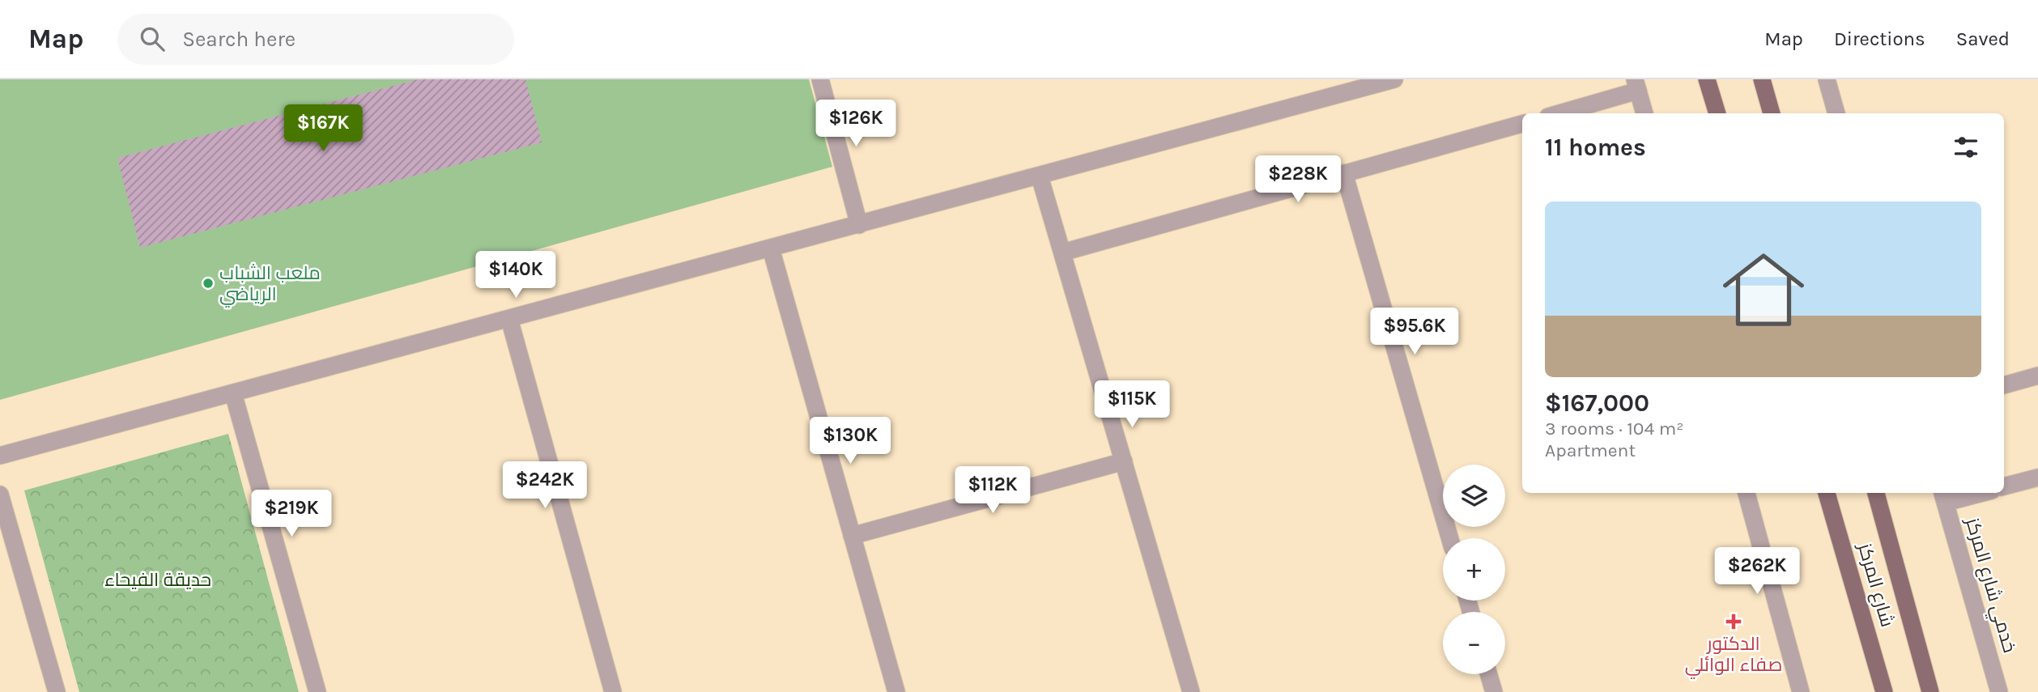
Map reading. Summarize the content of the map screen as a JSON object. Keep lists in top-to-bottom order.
{
  "streets": {
    "main road": ["شارع المركز"],
    "street": ["خدمي شارع المركز"]
  },
  "parks": ["حديقة الفيحاء"],
  "places": {
    "other": ["ملعب الشباب الرياضي"],
    "health": ["الدكتور صفاء الوائلي"]
  },
  "page": {
    "header": "Map",
    "search": "Search here",
    "nav": ["Map", "Directions", "Saved"],
    "price": [
      "$126K",
      "$167K",
      "$228K",
      "$140K",
      "$95.6K",
      "$115K",
      "$130K",
      "$242K",
      "$112K",
      "$219K",
      "$262K"
    ],
    "heading": "11 homes",
    "list": [
      {
        "name": "$167,000",
        "note": "3 rooms · 104 m² · Apartment"
      }
    ],
    "map_buttons": ["+", "−"]
  }
}
